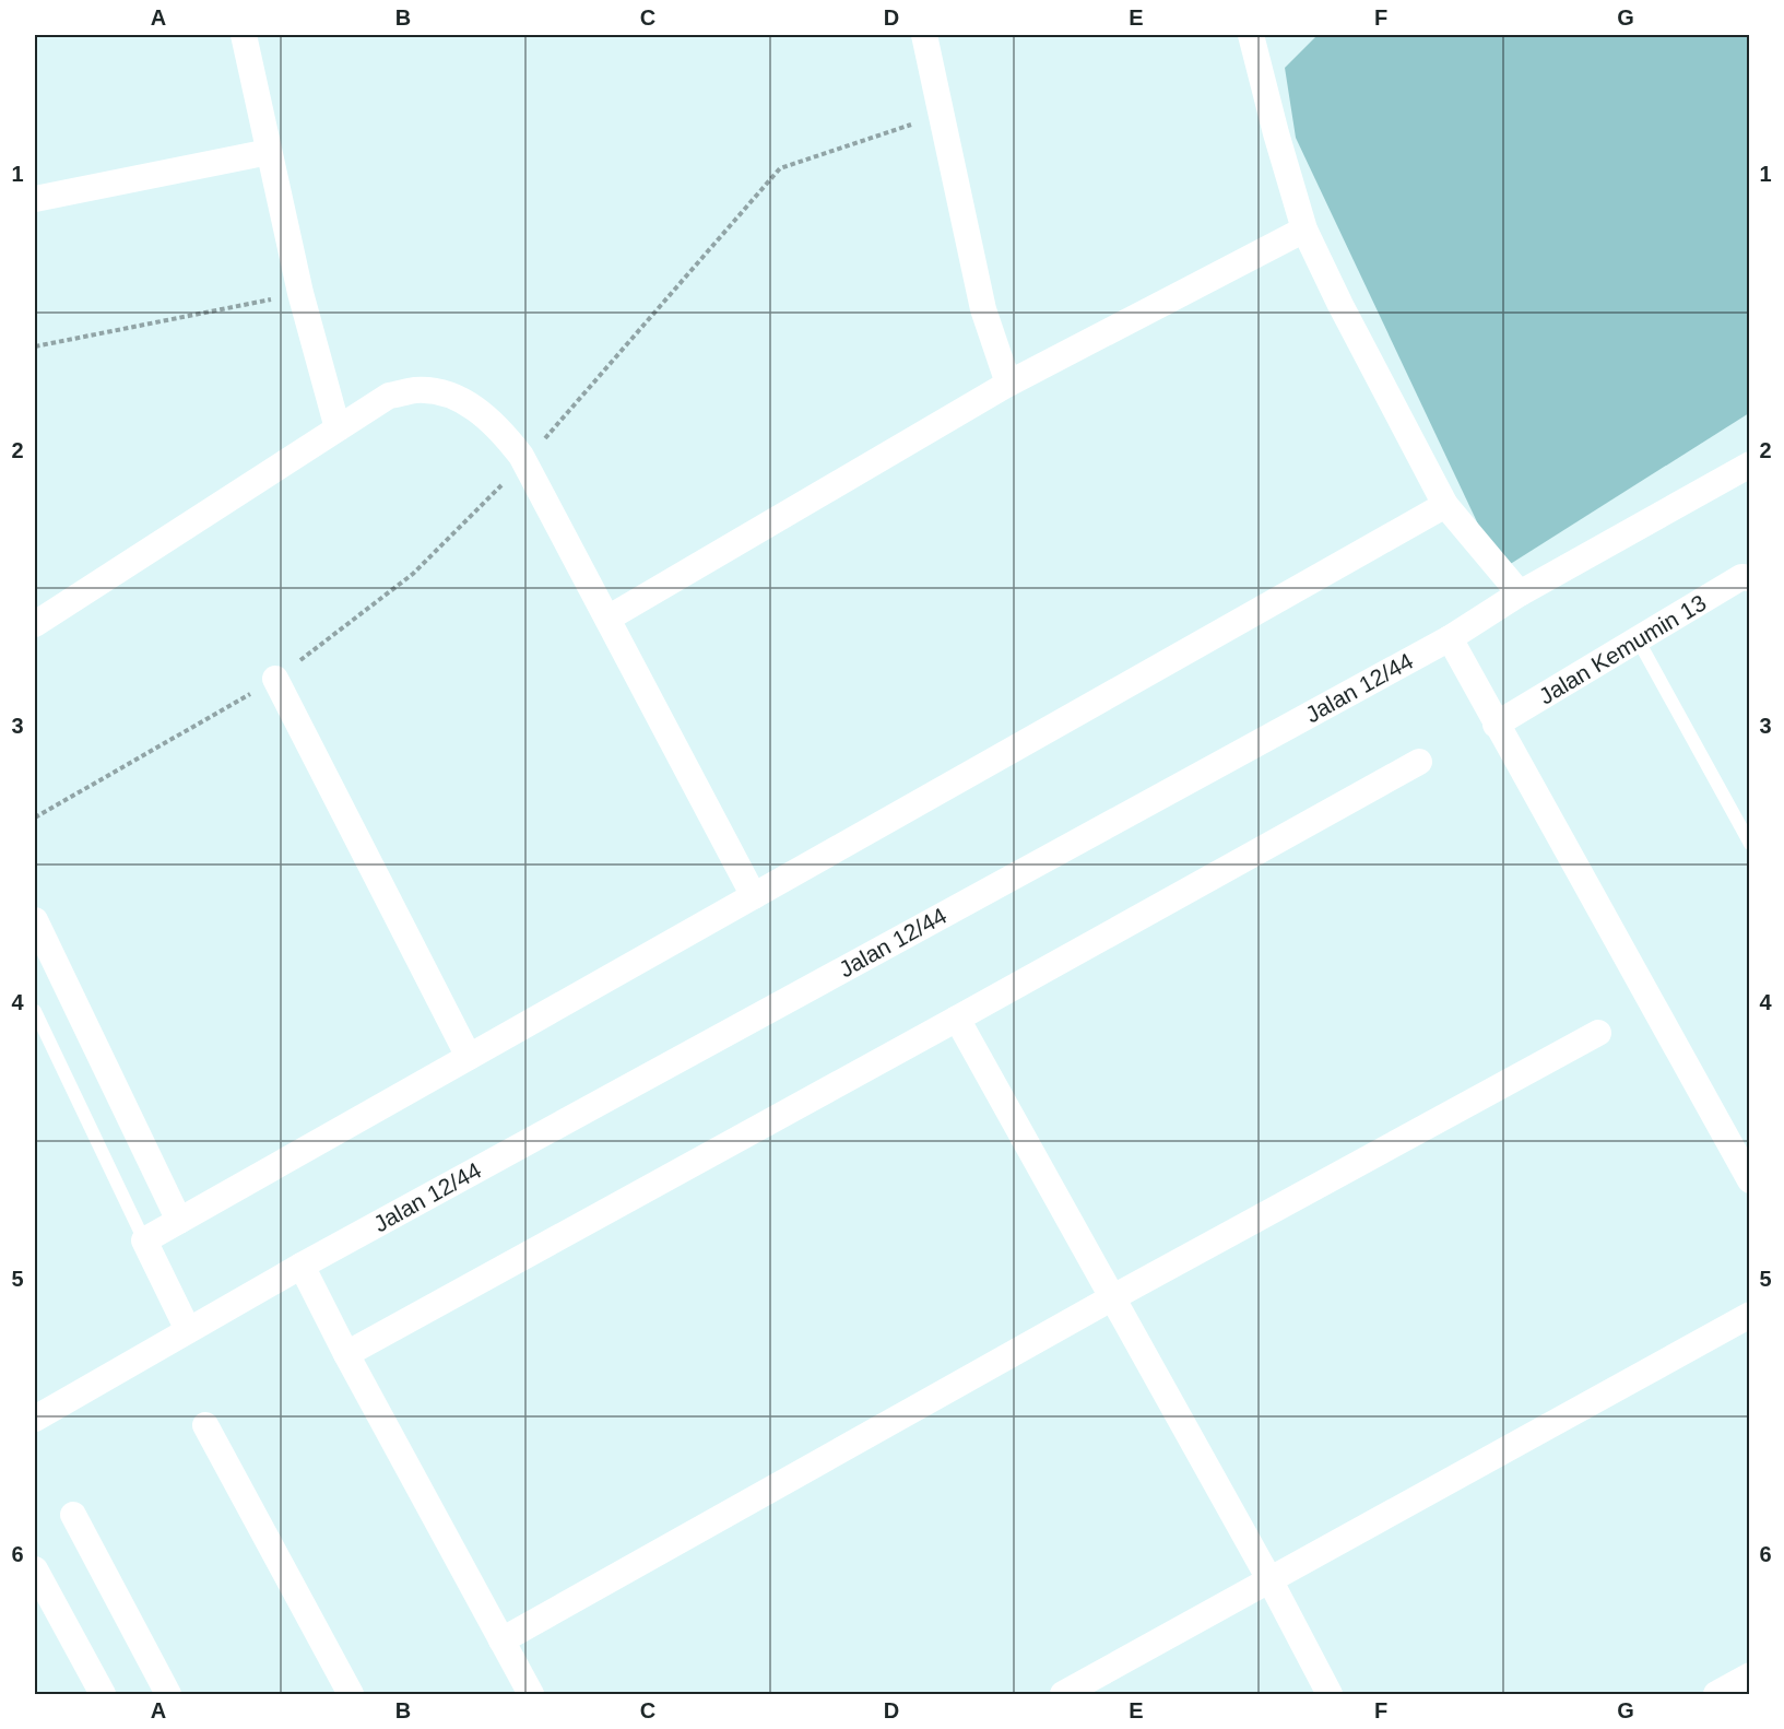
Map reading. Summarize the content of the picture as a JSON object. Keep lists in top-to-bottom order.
{
  "streets": {
    "street": ["Jalan Kemumin 13", "Jalan 12/44"]
  },
  "grid": {
    "columns": [
      "A",
      "B",
      "C",
      "D",
      "E",
      "F",
      "G"
    ],
    "rows": [
      "1",
      "2",
      "3",
      "4",
      "5",
      "6"
    ]
  }
}
